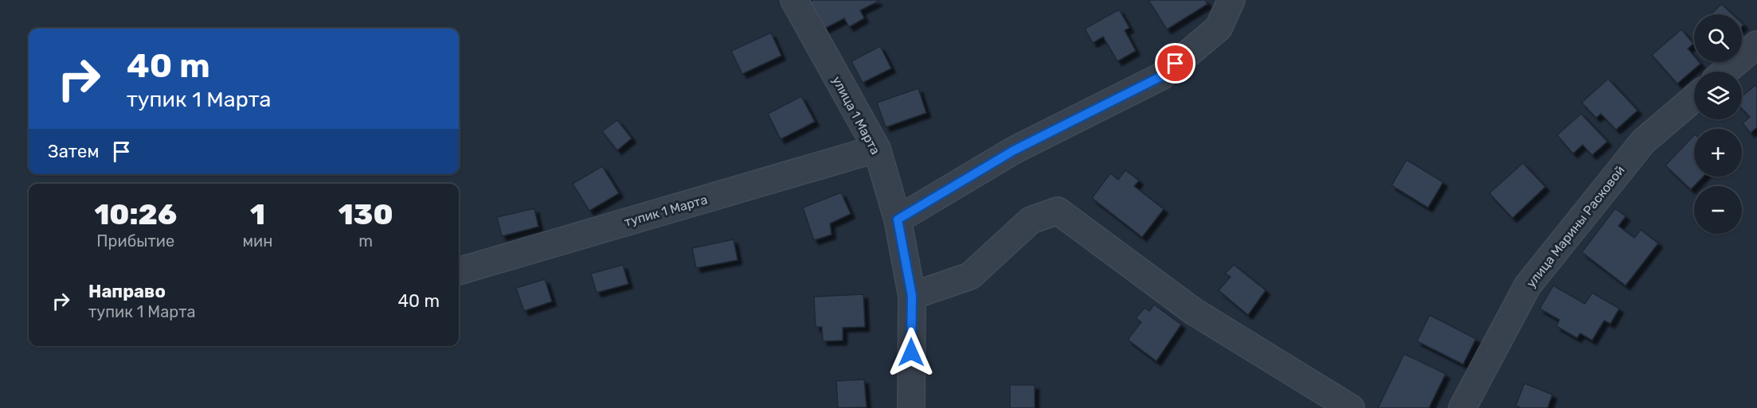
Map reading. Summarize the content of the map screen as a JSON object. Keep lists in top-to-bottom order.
{
  "streets": {
    "street": ["улица 1 Марта", "тупик 1 Марта", "улица Марины Расковой"]
  },
  "crossings": [
    ["улица 1 Марта", "тупик 1 Марта"]
  ],
  "page": {
    "map_buttons": ["+", "−"],
    "turn": ["40 m", "тупик 1 Марта"],
    "then": "Затем",
    "eta": [
      "10:26",
      "Прибытие",
      "1",
      "мин",
      "130",
      "m"
    ],
    "list": [
      {
        "name": "Направо",
        "note": "тупик 1 Марта",
        "value": "40 m"
      }
    ]
  }
}
